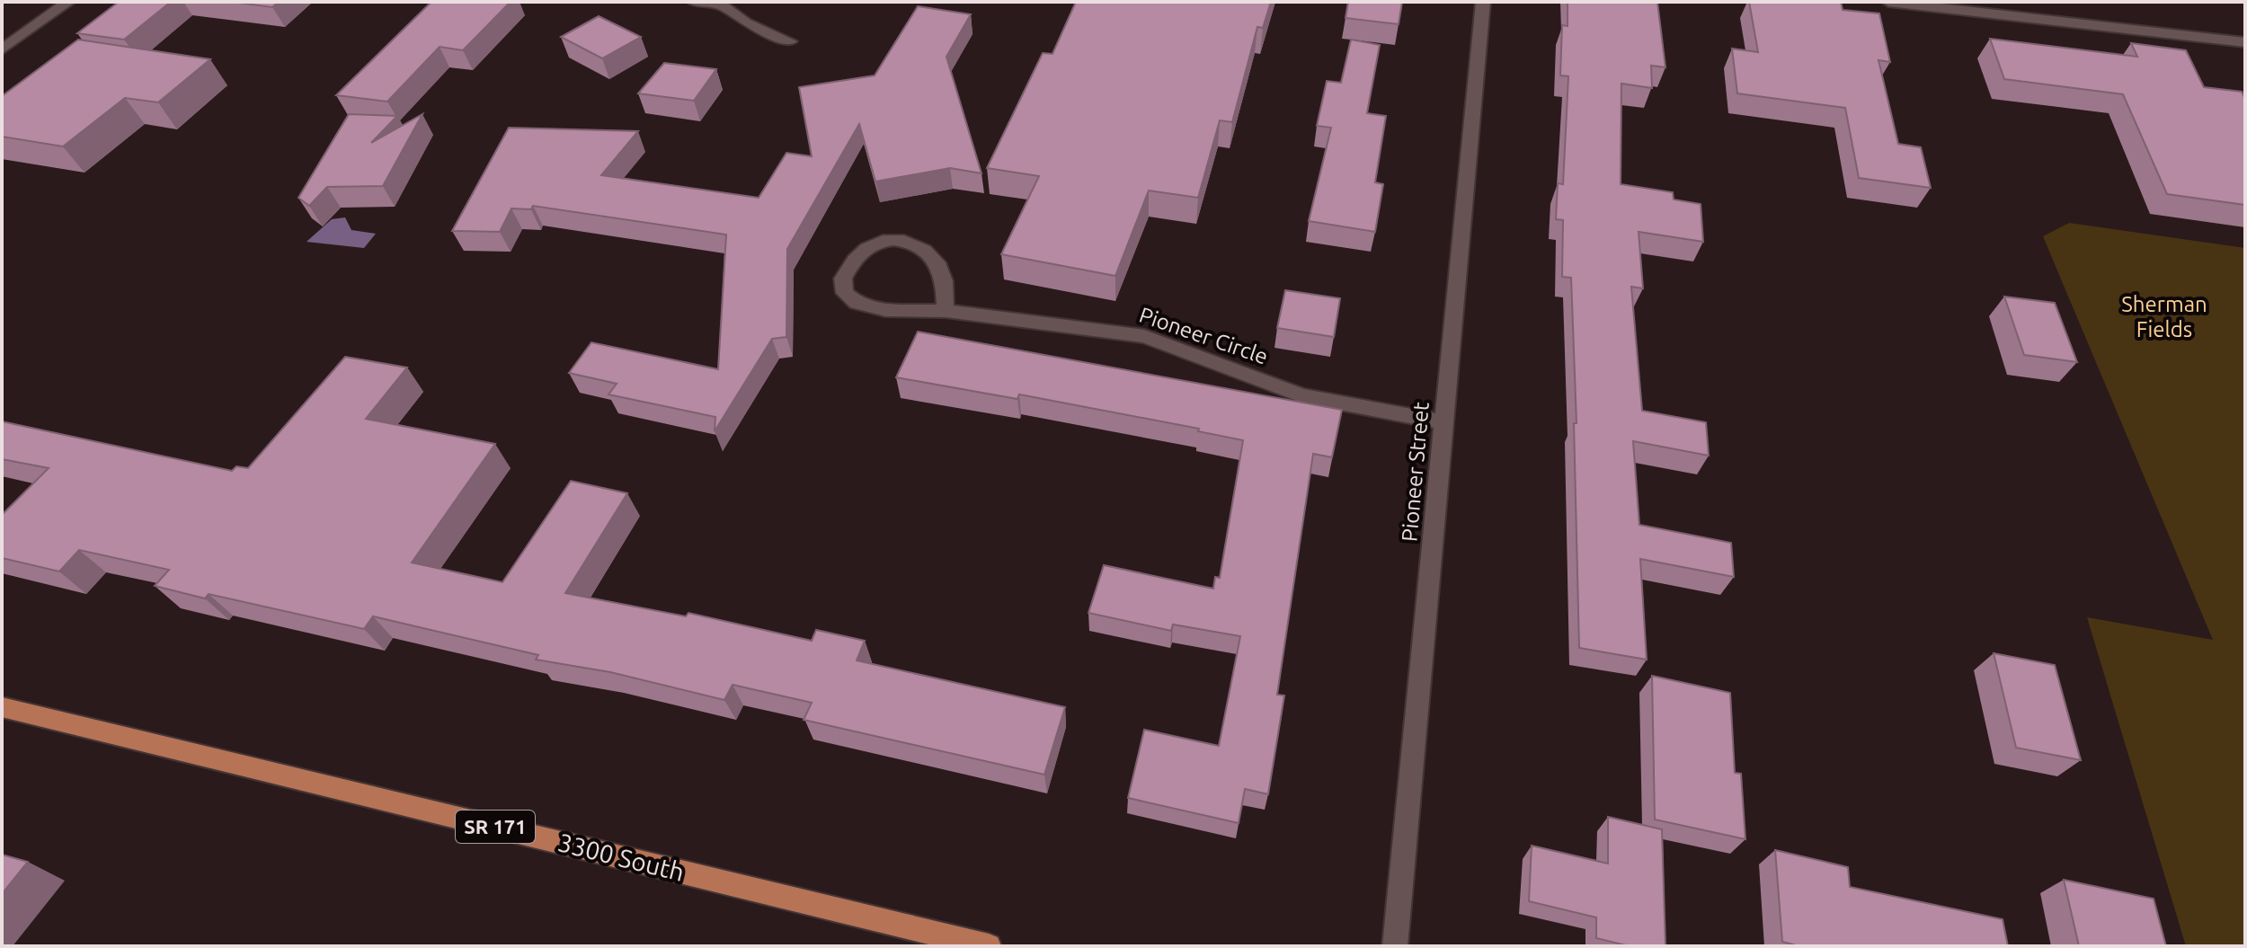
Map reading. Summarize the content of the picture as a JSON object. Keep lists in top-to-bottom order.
{
  "streets": {
    "main road": ["SR 171", "3300 South"],
    "street": ["Pioneer Circle", "Pioneer Street"]
  },
  "crossings": [
    ["Pioneer Circle", "Pioneer Street"]
  ],
  "parks": ["Sherman Fields"]
}
